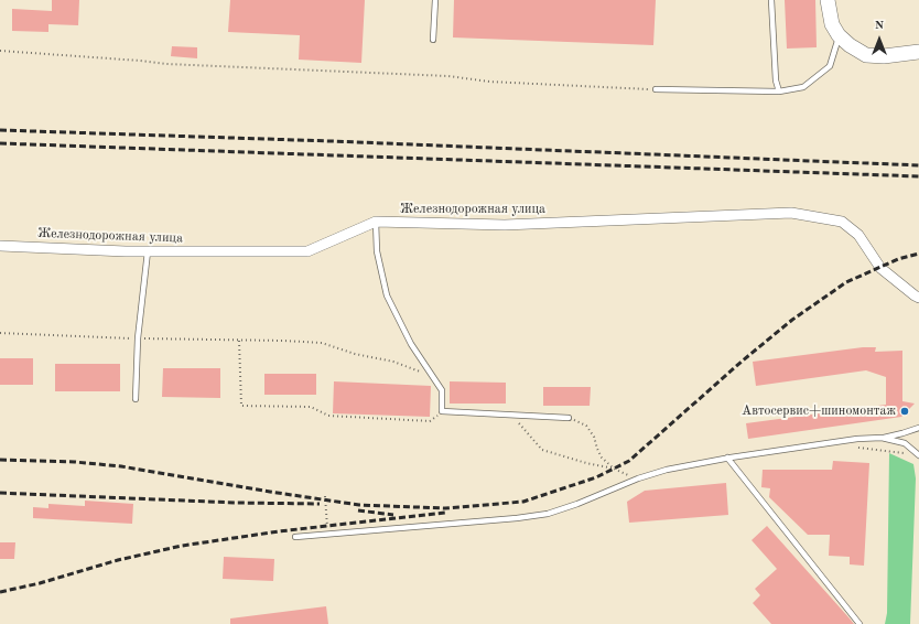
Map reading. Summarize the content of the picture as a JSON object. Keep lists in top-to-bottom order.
{
  "streets": {
    "street": ["Железнодорожная улица"]
  },
  "places": ["Автосервис+шиномонтаж"],
  "north": "top"
}
